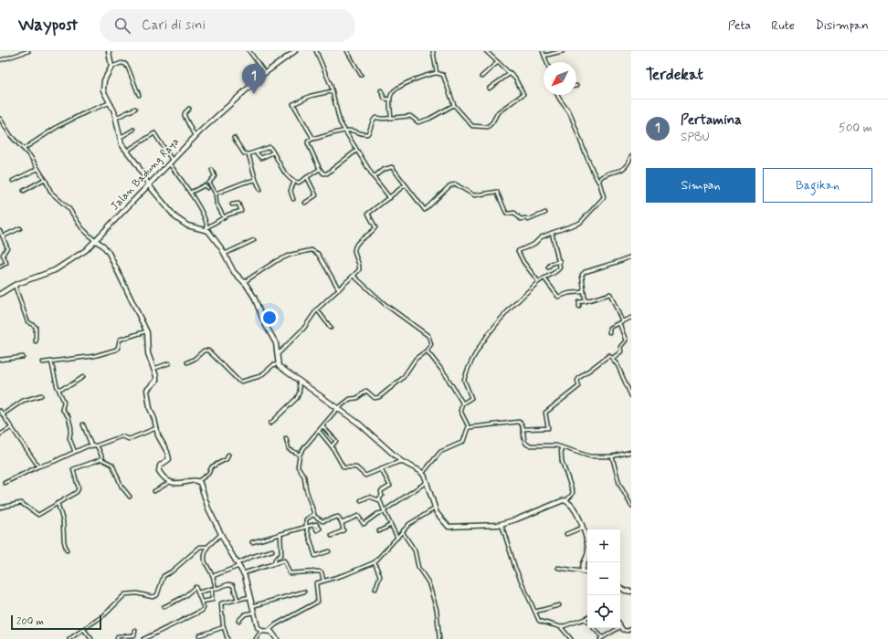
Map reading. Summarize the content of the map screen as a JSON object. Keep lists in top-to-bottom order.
{
  "streets": {
    "street": ["Jalan Badung Raya"]
  },
  "scale_bar": "200 m",
  "north": "bottom left",
  "page": {
    "header": "Waypost",
    "search": "Cari di sini",
    "nav": ["Peta", "Rute", "Disimpan"],
    "heading": "Terdekat",
    "pins": "1",
    "list": [
      {
        "mark": "1",
        "name": "Pertamina",
        "note": "SPBU",
        "value": "500 m"
      }
    ],
    "buttons": ["Simpan", "Bagikan"],
    "map_buttons": ["+", "−"],
    "scale": "200 m"
  }
}
